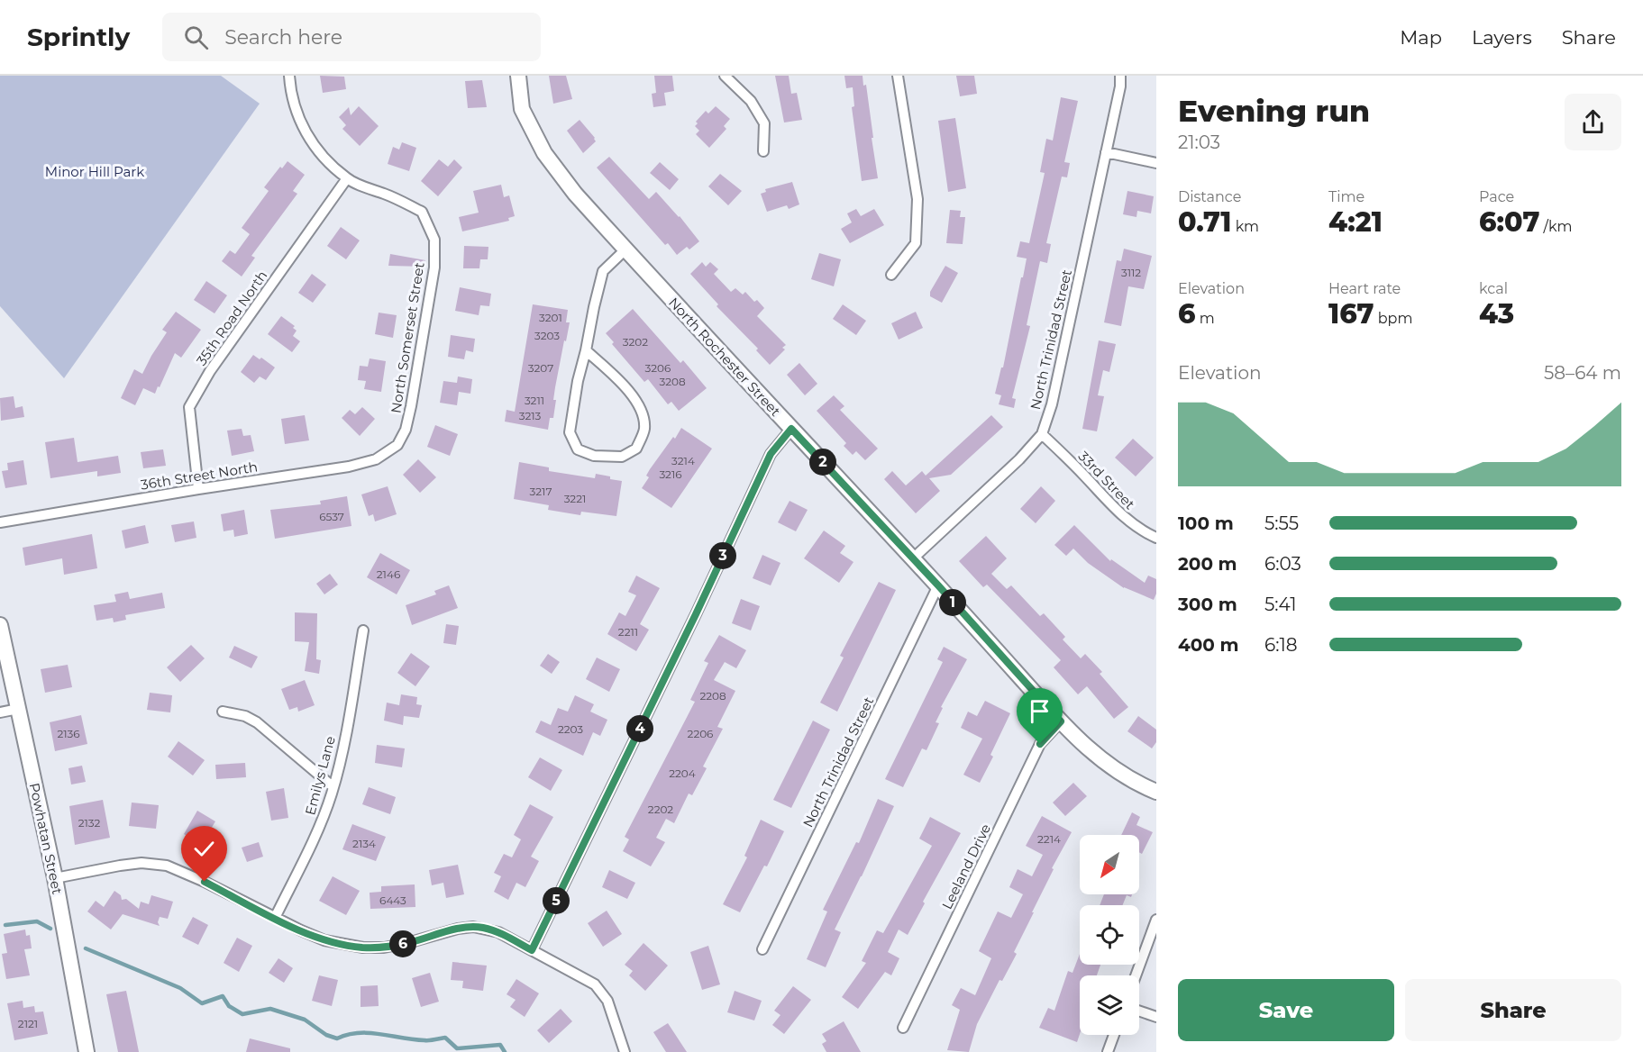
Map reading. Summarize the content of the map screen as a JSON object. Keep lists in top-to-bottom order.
{
  "streets": {
    "street": [
      "35th Road North",
      "North Somerset Street",
      "North Trinidad Street",
      "North Rochester Street",
      "36th Street North",
      "33rd Street",
      "Emilys Lane",
      "Powhatan Street",
      "Leeland Drive"
    ]
  },
  "crossings": [
    ["35th Road North", "North Somerset Street"],
    ["35th Road North", "36th Street North"],
    ["North Somerset Street", "36th Street North"],
    ["North Trinidad Street", "North Rochester Street"],
    ["North Trinidad Street", "33rd Street"],
    ["North Rochester Street", "Leeland Drive"]
  ],
  "parks": ["Minor Hill Park"],
  "house_numbers": [
    "3112",
    "3201",
    "3203",
    "3202",
    "3207",
    "3206",
    "3208",
    "3211",
    "3213",
    "3214",
    "3216",
    "3217",
    "3221",
    "6537",
    "2146",
    "2211",
    "2208",
    "2203",
    "2136",
    "2206",
    "2204",
    "2202",
    "2132",
    "2214",
    "2134",
    "6443",
    "2121"
  ],
  "north": "bottom left",
  "page": {
    "header": "Sprintly",
    "search": "Search here",
    "nav": ["Map", "Layers", "Share"],
    "heading": ["Evening run", "21:03"],
    "stats": [
      ["Distance", "0.71 km"],
      ["Time", "4:21"],
      ["Pace", "6:07 /km"],
      ["Elevation", "6 m"],
      ["Heart rate", "167 bpm"],
      ["kcal", "43"]
    ],
    "chart": ["Elevation", "58–64 m"],
    "pins": [
      "2",
      "3",
      "1",
      "4",
      "5",
      "6"
    ],
    "list": [
      {
        "name": "100 m",
        "note": "5:55"
      },
      {
        "name": "200 m",
        "note": "6:03"
      },
      {
        "name": "300 m",
        "note": "5:41"
      },
      {
        "name": "400 m",
        "note": "6:18"
      }
    ],
    "buttons": ["Save", "Share"]
  }
}
